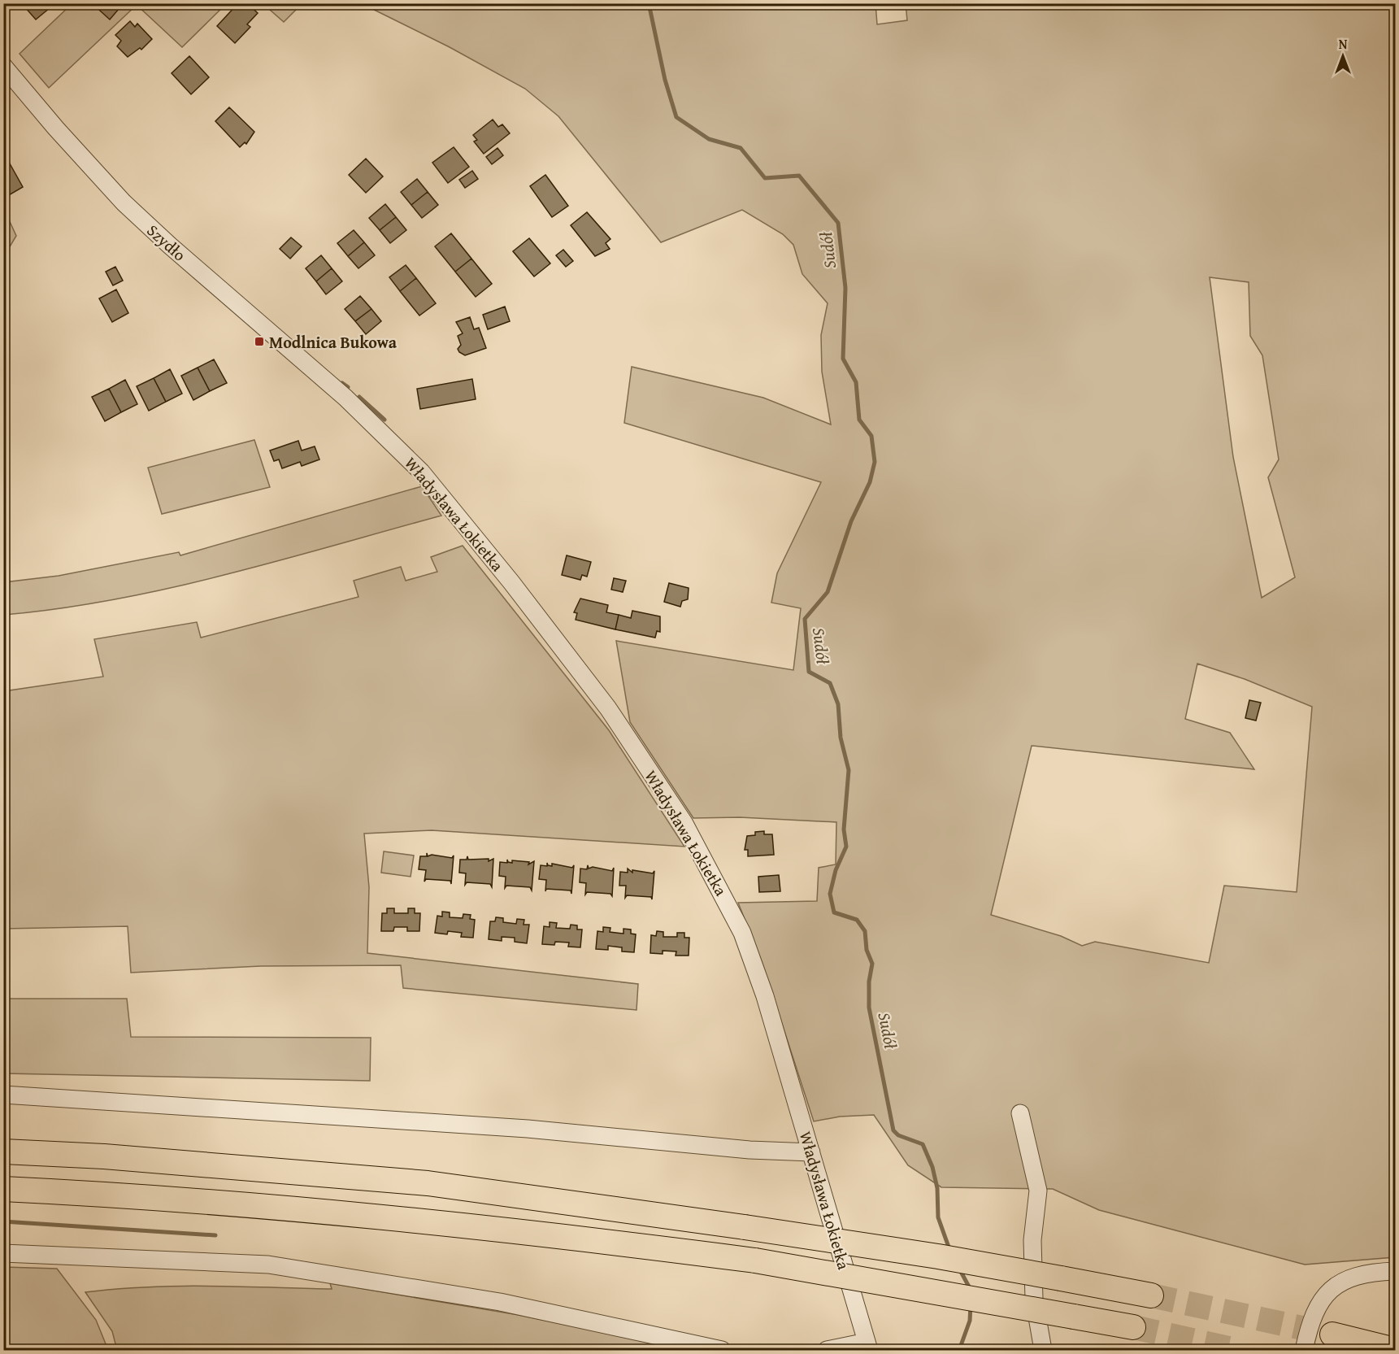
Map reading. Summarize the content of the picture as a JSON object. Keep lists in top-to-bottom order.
{
  "streets": {
    "street": ["Szydło", "Władysława Łokietka"]
  },
  "crossings": [
    ["Szydło", "Władysława Łokietka"]
  ],
  "water": ["Sudół"],
  "places": {
    "transit": ["Modlnica Bukowa"]
  },
  "north": "top"
}
